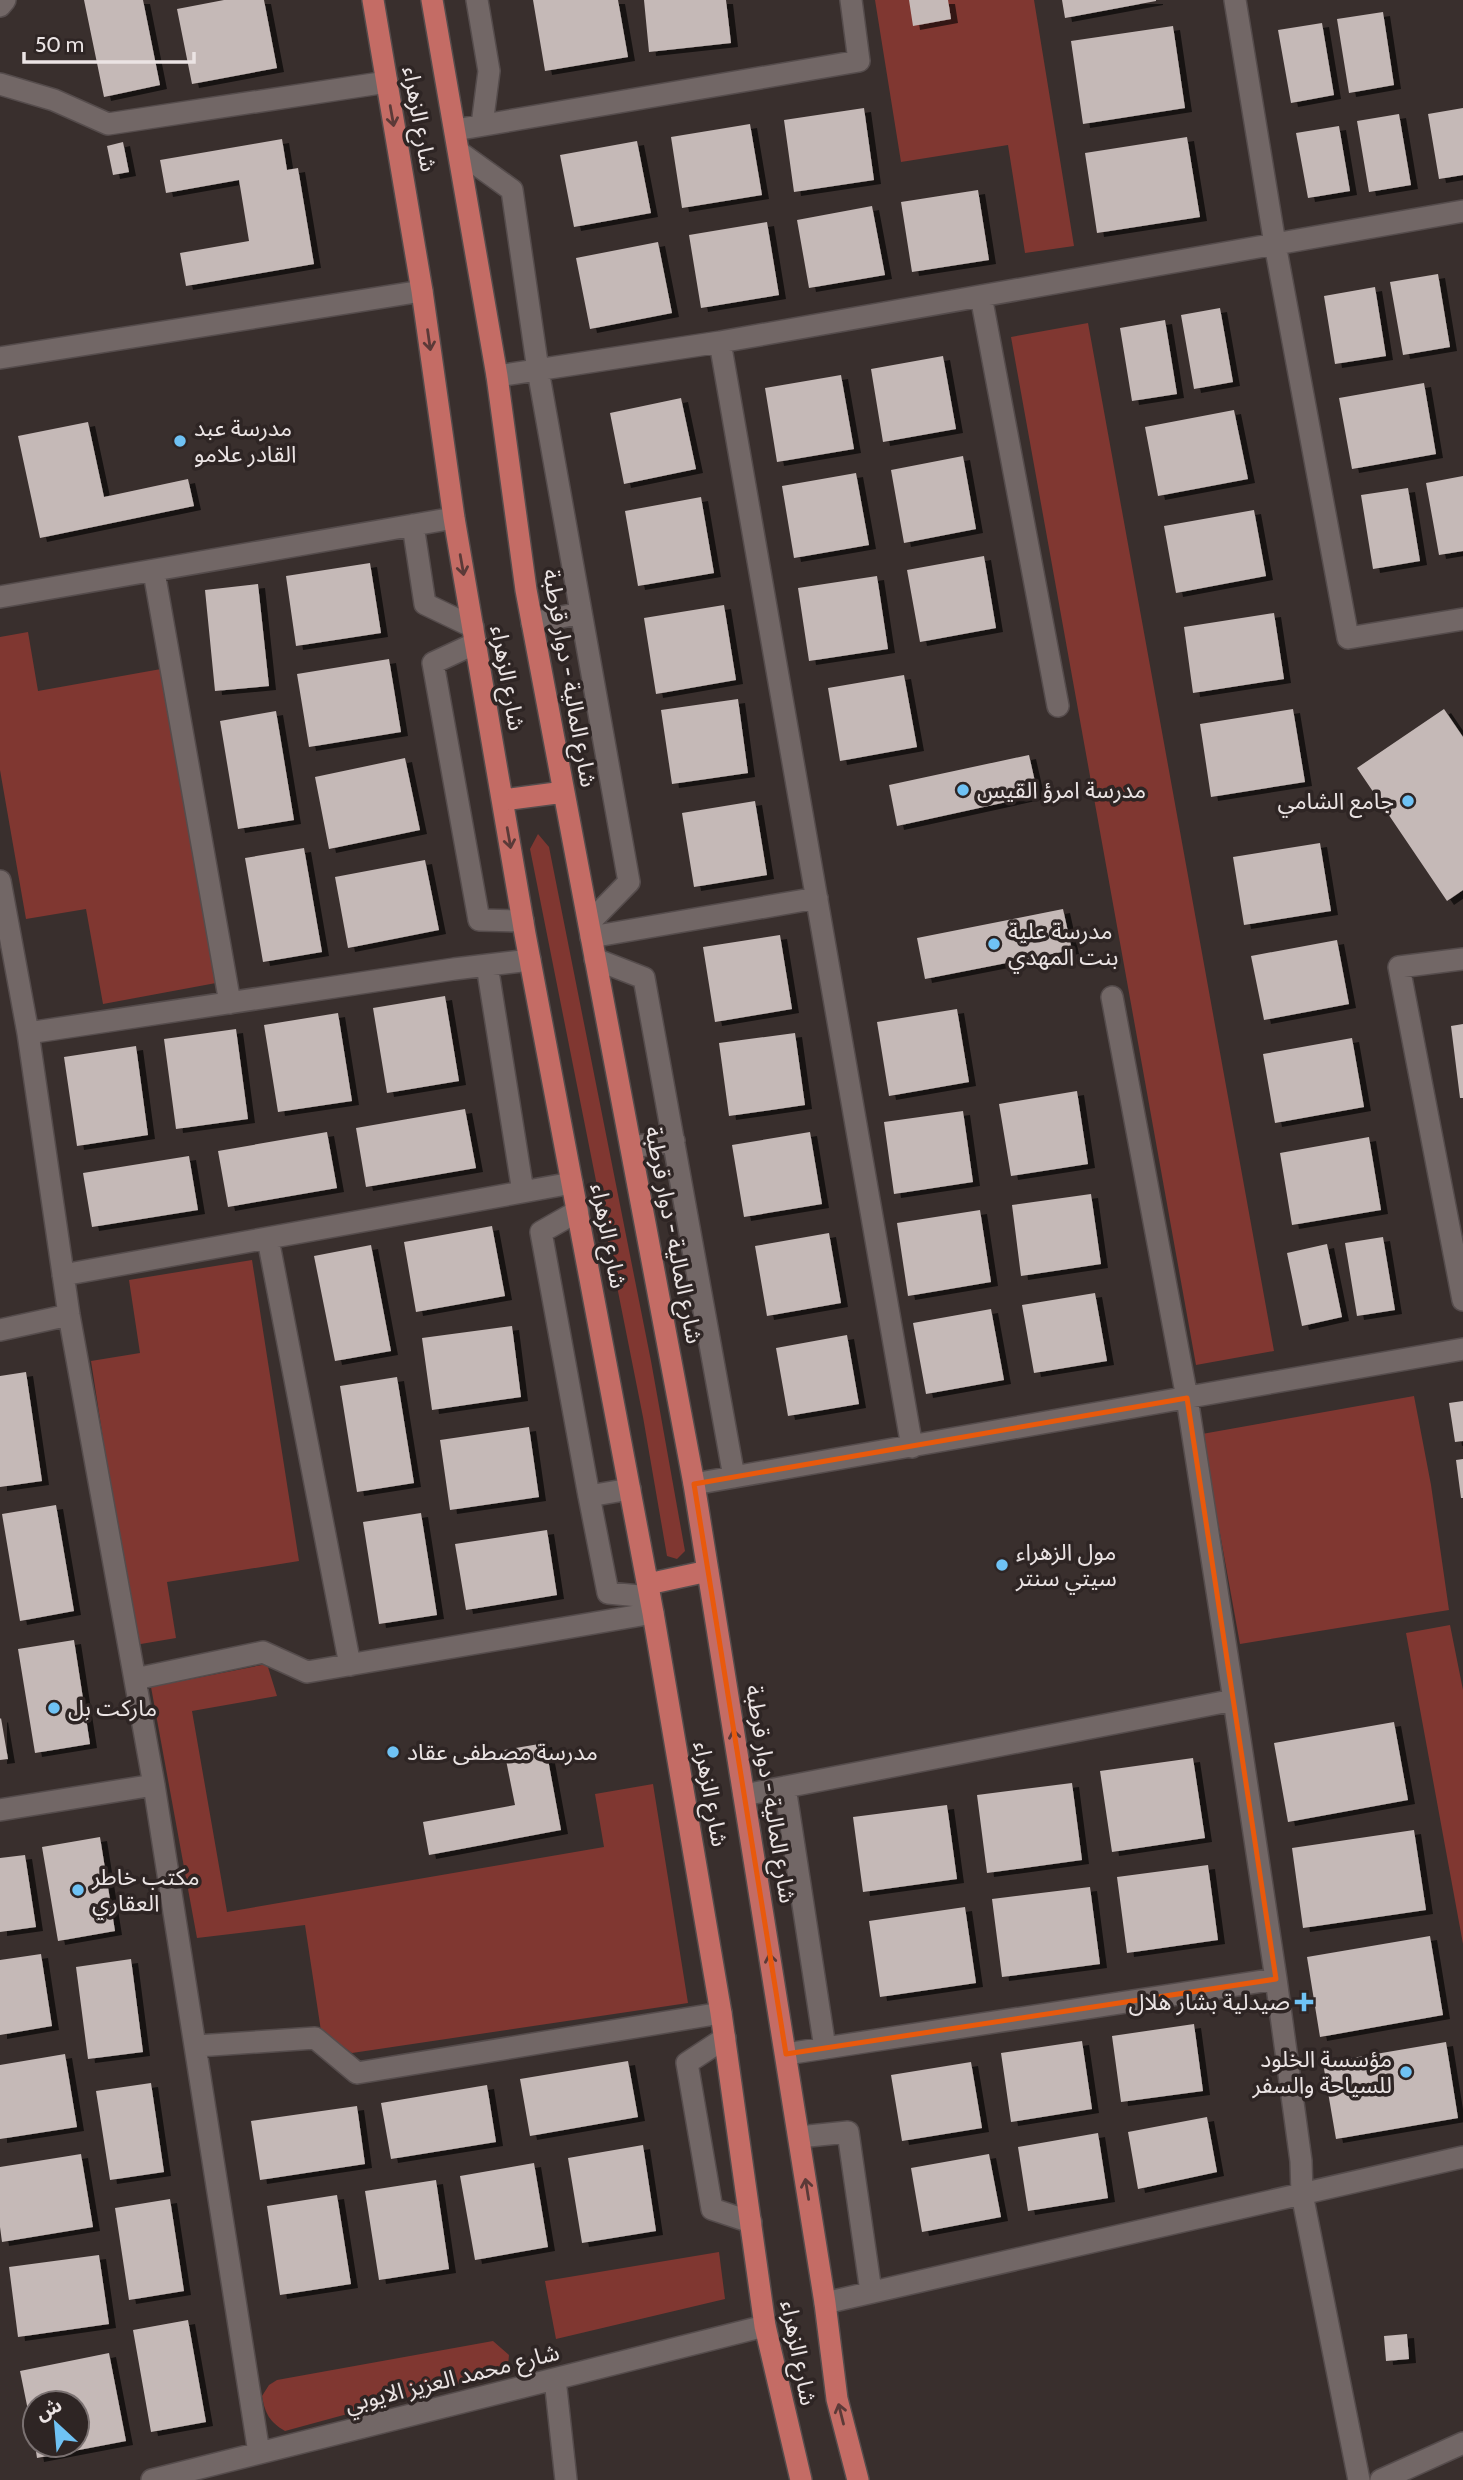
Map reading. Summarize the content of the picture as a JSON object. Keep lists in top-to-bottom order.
{
  "streets": {
    "main road": ["شارع الزهراء", "شارع المالية - دوار قرطبة"],
    "street": ["شارع محمد العزيز الايوبي"]
  },
  "crossings": [
    ["شارع الزهراء", "شارع محمد العزيز الايوبي"]
  ],
  "places": {
    "other": [
      "مدرسة عبد القادر علامو",
      "مدرسة امرؤ القيس",
      "جامع الشامي",
      "مدرسة علية بنت المهدي",
      "مول الزهراء سيتي سنتر",
      "ماركت بل",
      "مدرسة مصطفى عقاد",
      "مكتب خاطر العقاري",
      "مؤسسة الخلود للسياحة والسفر"
    ],
    "health": ["صيدلية بشار هلال"]
  },
  "scale_bar": "50 m",
  "north": "top left"
}
